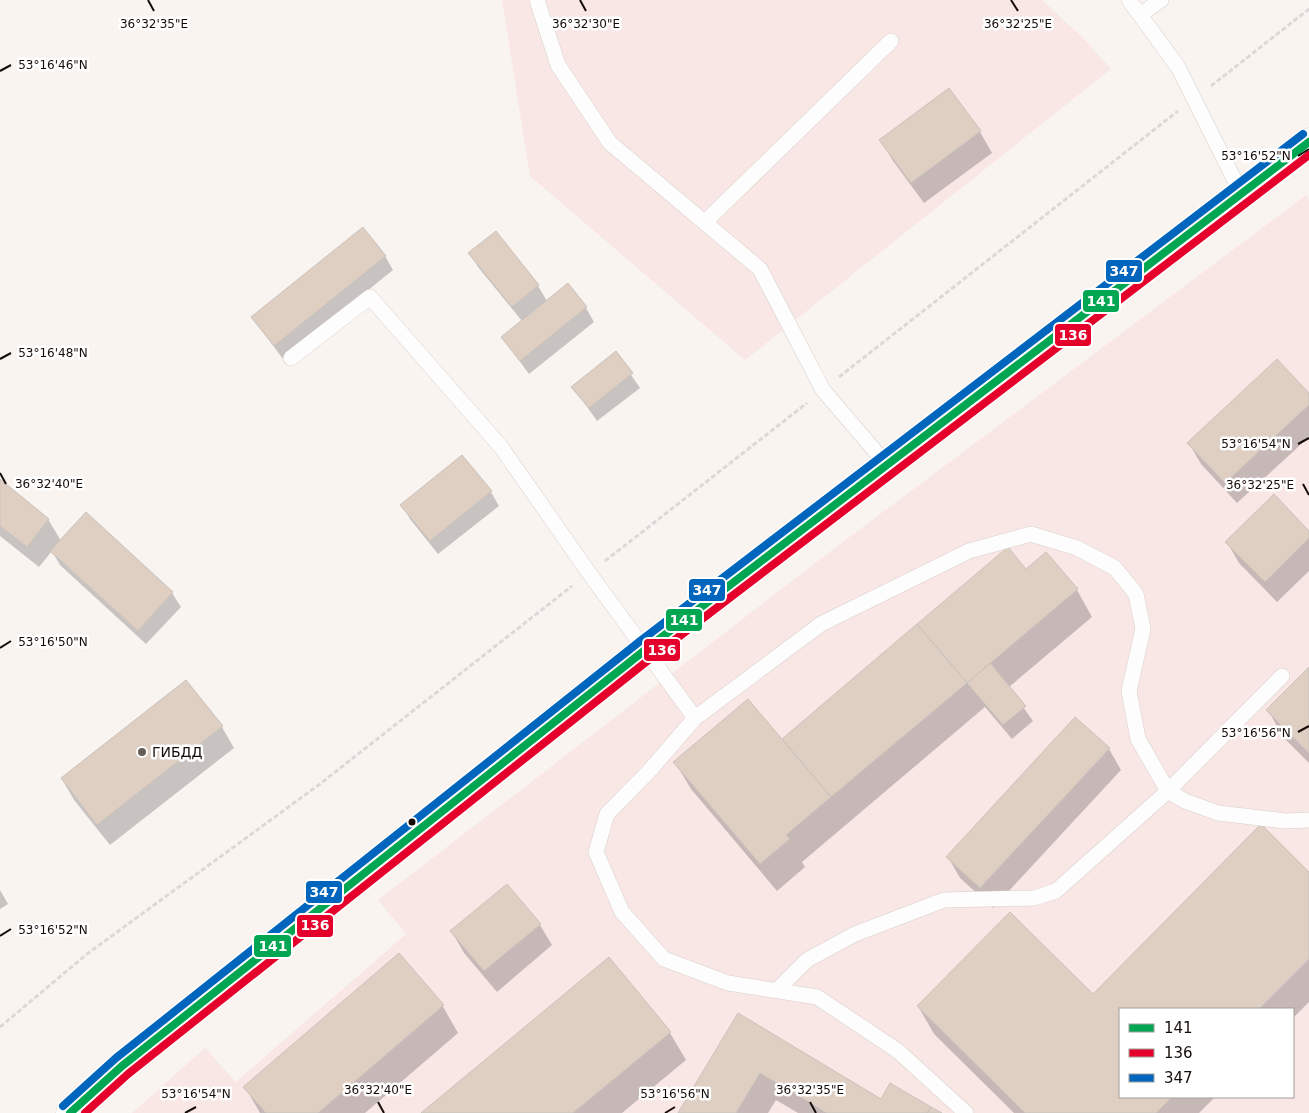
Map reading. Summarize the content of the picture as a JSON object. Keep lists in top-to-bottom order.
{
  "places": ["ГИБДД"],
  "lines": ["transit line 347", "transit line 141", "transit line 136"],
  "legend": ["141", "136", "347"],
  "coordinates": [
    "36°32'35\"E",
    "36°32'30\"E",
    "36°32'25\"E",
    "53°16'46\"N",
    "53°16'52\"N",
    "53°16'48\"N",
    "53°16'54\"N",
    "36°32'40\"E",
    "53°16'50\"N",
    "53°16'56\"N"
  ]
}
